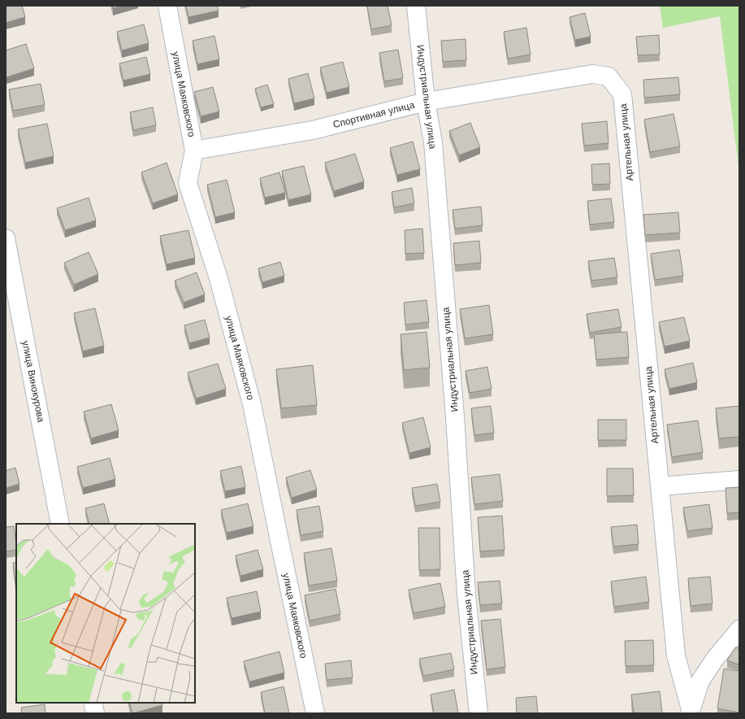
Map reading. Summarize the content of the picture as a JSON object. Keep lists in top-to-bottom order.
{
  "streets": {
    "street": [
      "улица Маяковского",
      "Индустриальная улица",
      "Спортивная улица",
      "Артельная улица",
      "улица Винокурова"
    ]
  },
  "crossings": [
    ["улица Маяковского", "Спортивная улица"],
    ["Индустриальная улица", "Спортивная улица"],
    ["Спортивная улица", "Артельная улица"]
  ]
}
